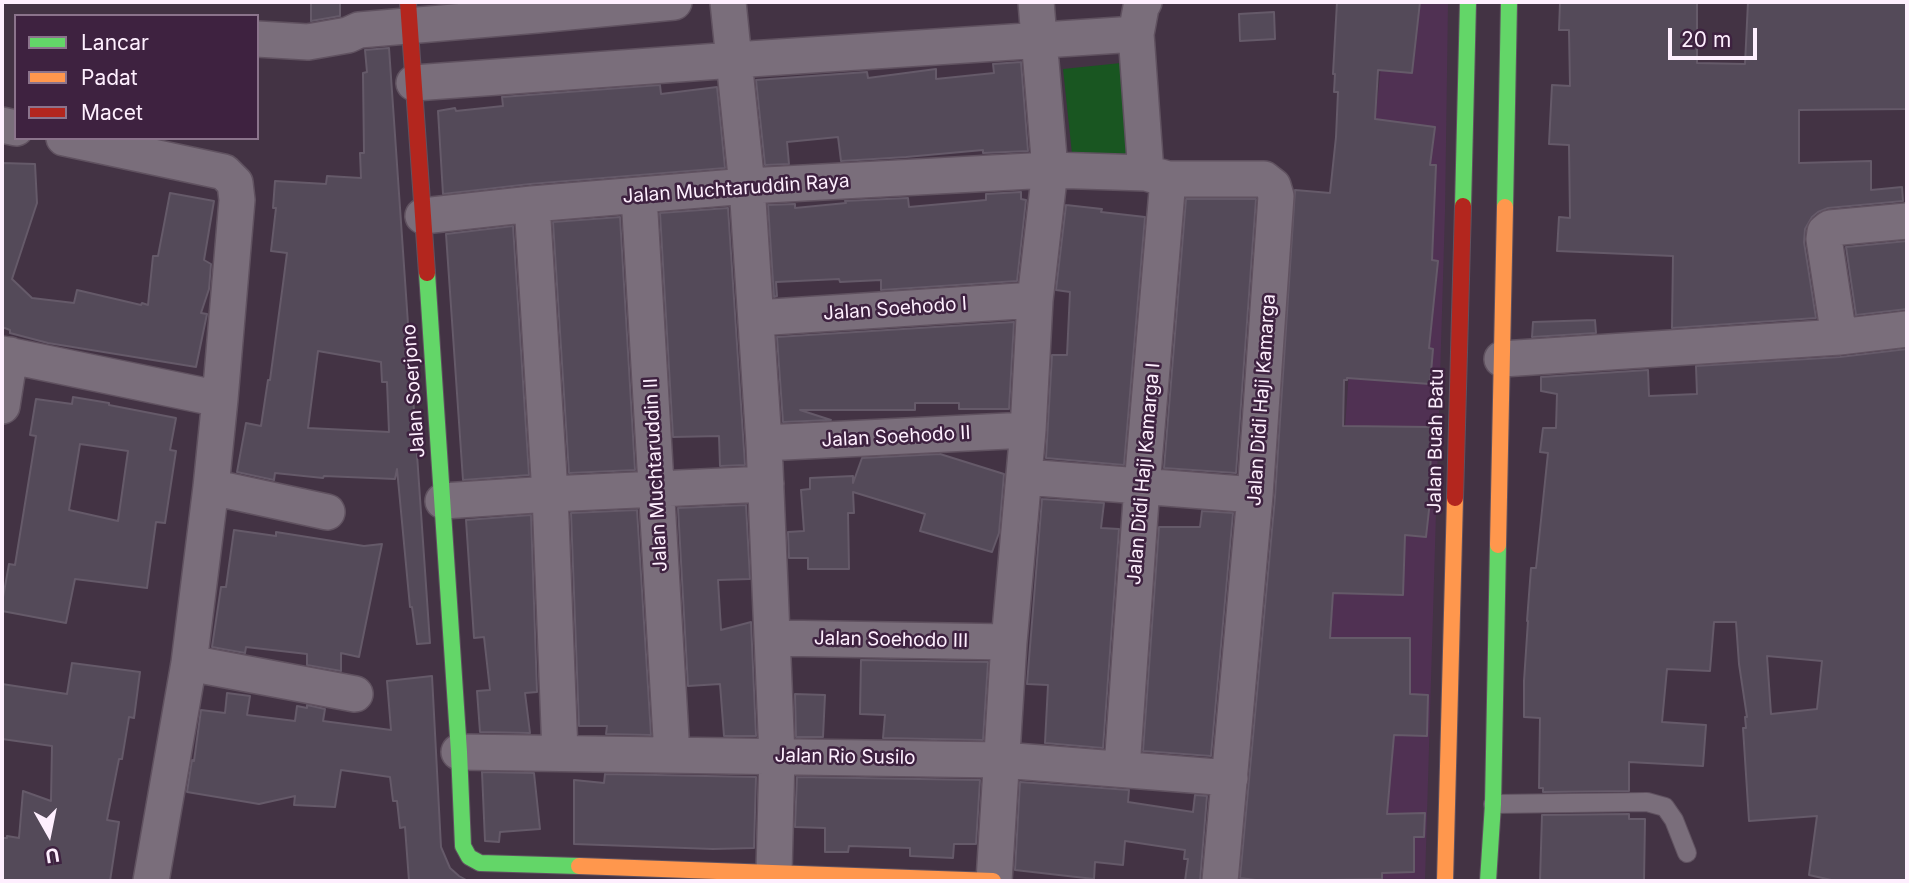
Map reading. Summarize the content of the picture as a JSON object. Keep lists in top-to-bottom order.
{
  "streets": {
    "main road": ["Jalan Soerjono", "Jalan Buah Batu"],
    "street": [
      "Jalan Muchtaruddin Raya",
      "Jalan Soehodo I",
      "Jalan Didi Haji Kamarga",
      "Jalan Soehodo II",
      "Jalan Didi Haji Kamarga I",
      "Jalan Muchtaruddin II",
      "Jalan Soehodo III",
      "Jalan Rio Susilo"
    ]
  },
  "crossings": [
    ["Jalan Muchtaruddin Raya", "Jalan Soerjono"],
    ["Jalan Muchtaruddin Raya", "Jalan Didi Haji Kamarga"],
    ["Jalan Muchtaruddin Raya", "Jalan Didi Haji Kamarga I"],
    ["Jalan Muchtaruddin Raya", "Jalan Muchtaruddin II"],
    ["Jalan Soerjono", "Jalan Rio Susilo"],
    ["Jalan Didi Haji Kamarga", "Jalan Didi Haji Kamarga I"],
    ["Jalan Didi Haji Kamarga", "Jalan Rio Susilo"],
    ["Jalan Didi Haji Kamarga I", "Jalan Rio Susilo"],
    ["Jalan Muchtaruddin II", "Jalan Rio Susilo"]
  ],
  "legend": ["Lancar", "Padat", "Macet"],
  "scale_bar": "20 m",
  "north": "bottom"
}
